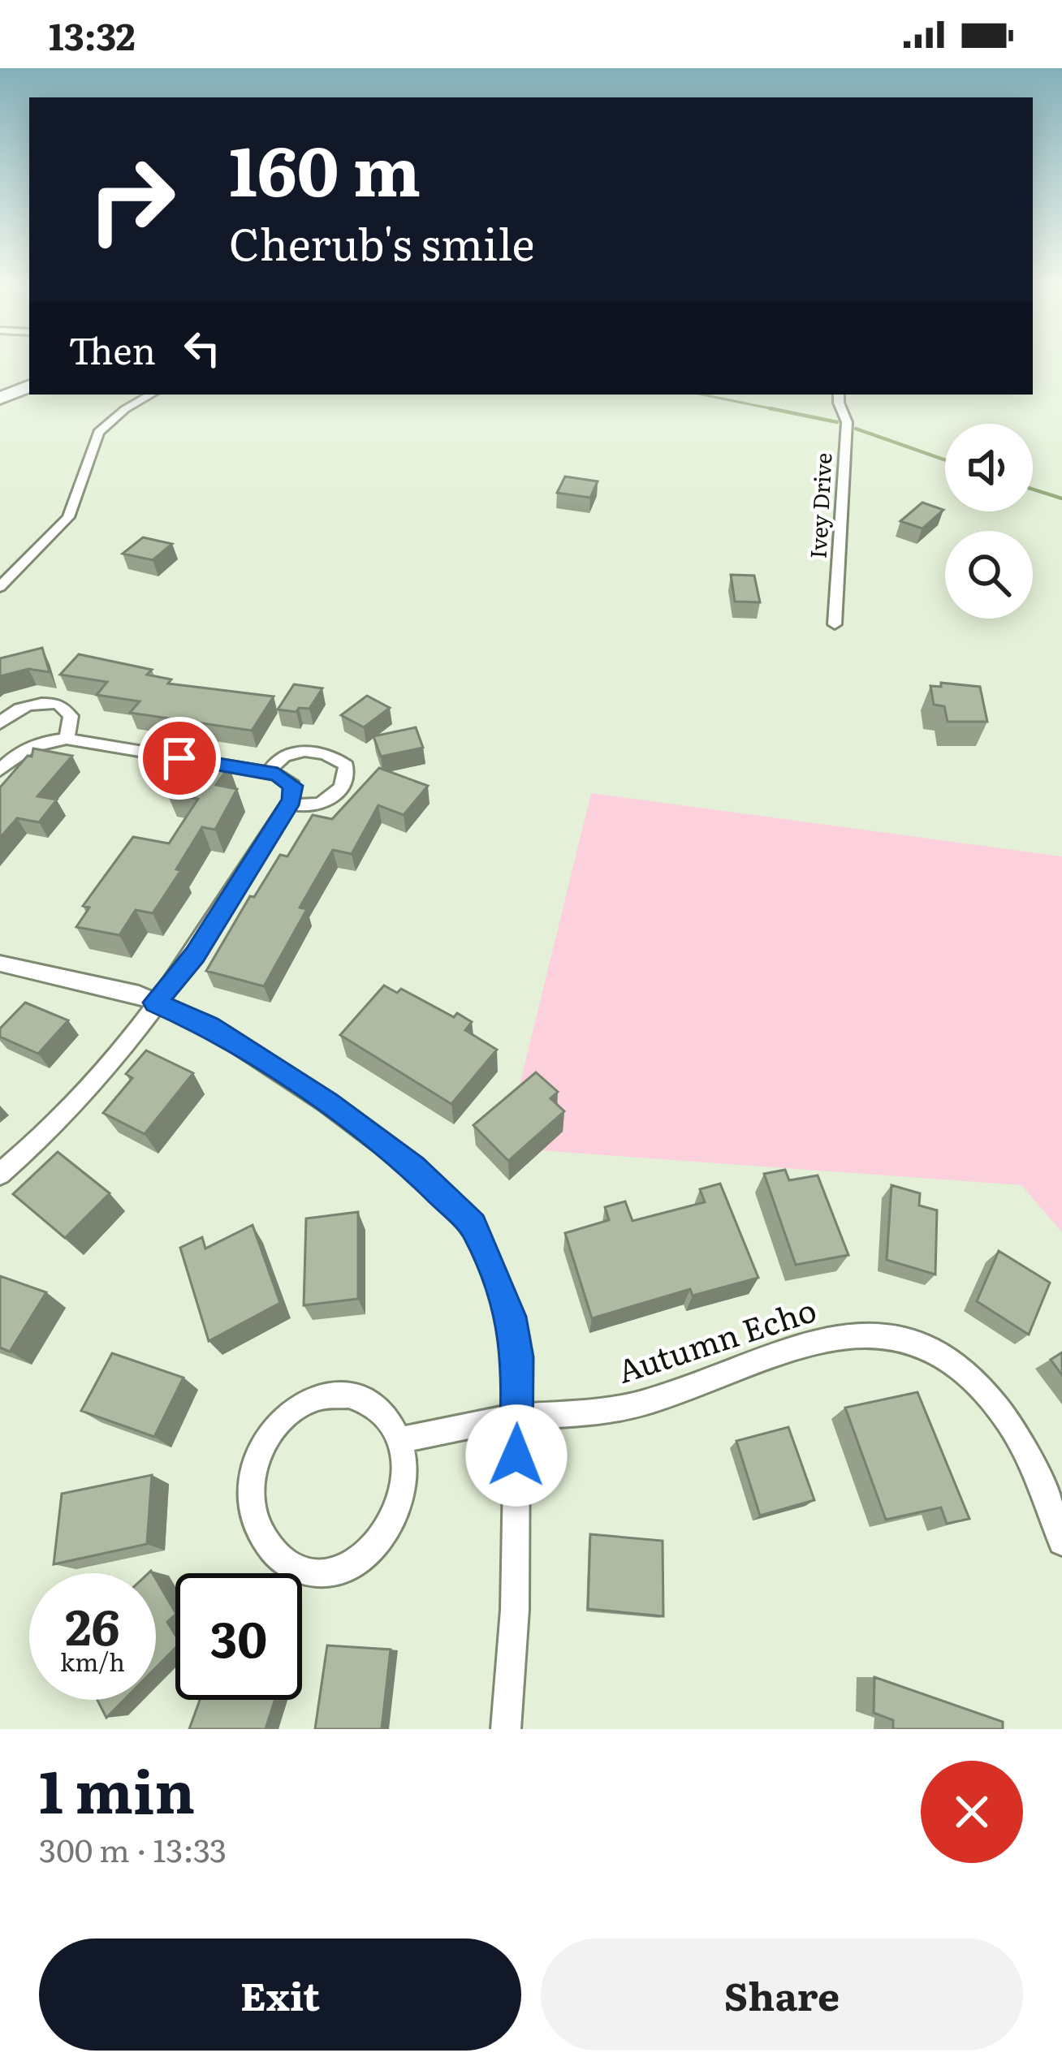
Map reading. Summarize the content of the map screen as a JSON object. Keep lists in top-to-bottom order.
{
  "streets": {
    "street": ["Ivey Drive", "Autumn Echo"]
  },
  "page": {
    "status": "13:32",
    "turn": ["160 m", "Cherub's smile"],
    "then": "Then",
    "speed": "26 km/h",
    "limit": "30",
    "heading": ["1 min", "300 m · 13:33"],
    "buttons": ["Exit", "Share"]
  }
}
